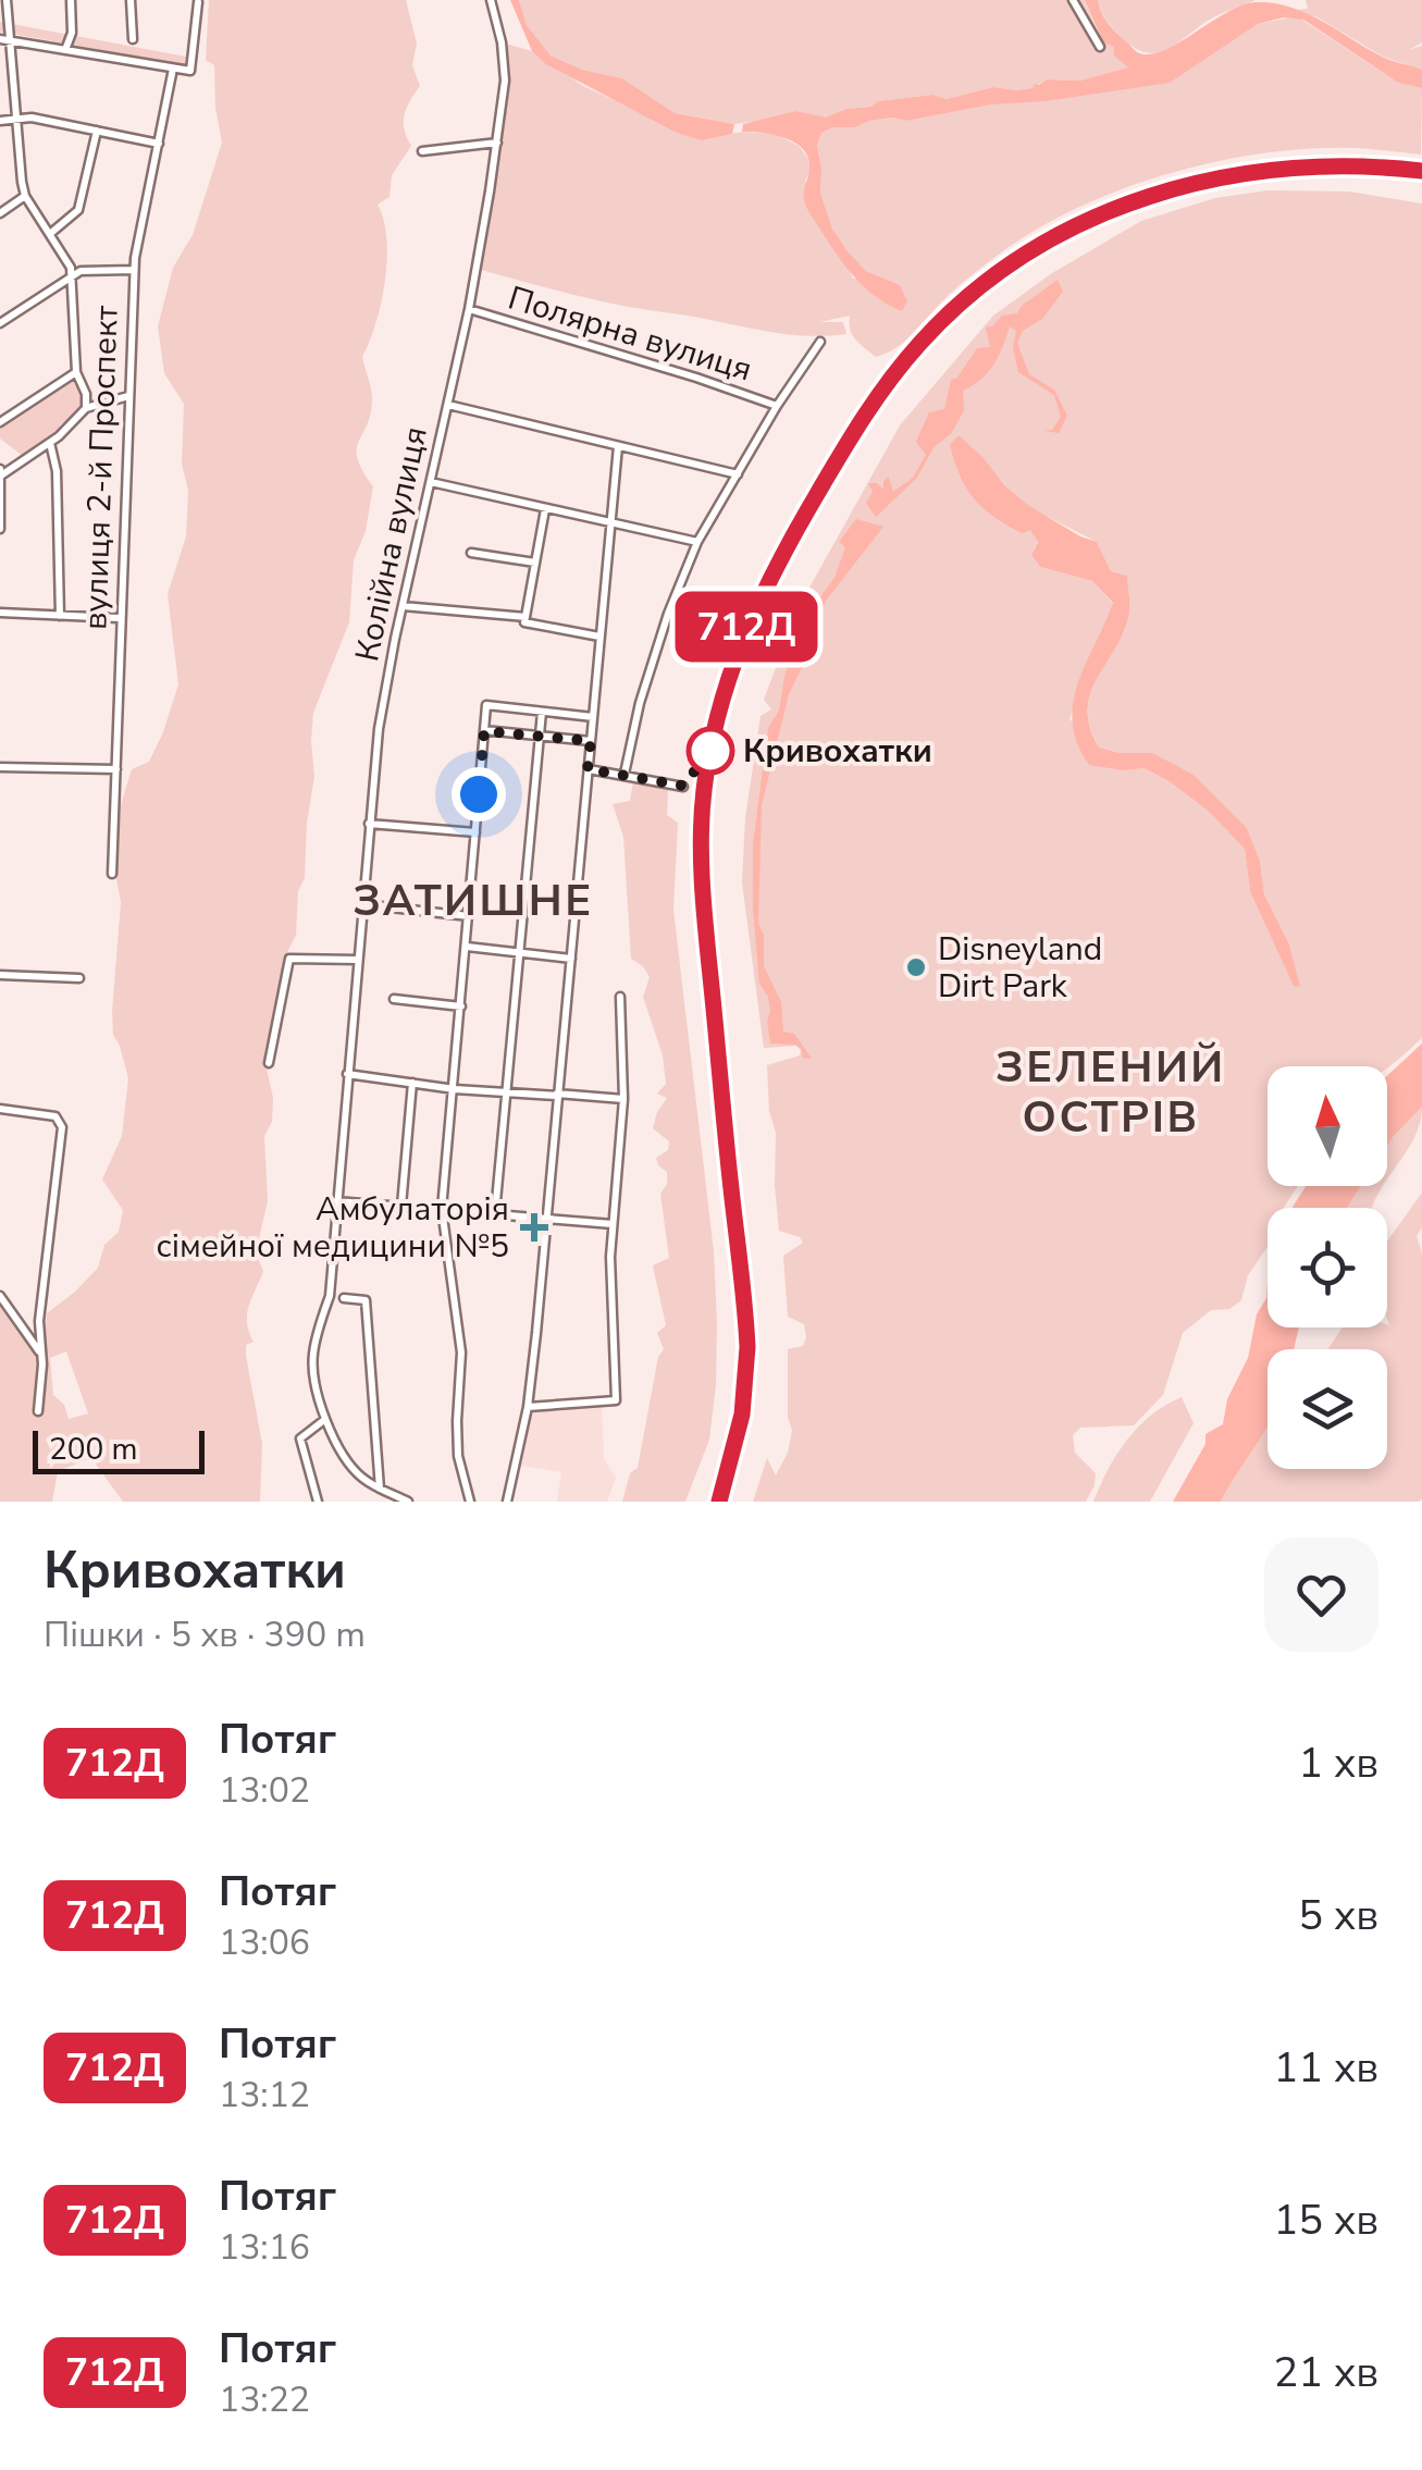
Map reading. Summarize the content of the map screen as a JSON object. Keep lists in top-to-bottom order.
{
  "streets": {
    "street": ["Полярна вулиця", "вулиця 2-й Проспект", "Колійна вулиця"]
  },
  "crossings": [
    ["Полярна вулиця", "Колійна вулиця"]
  ],
  "districts": ["ЗАТИШНЕ", "ЗЕЛЕНИЙ ОСТРІВ"],
  "places": {
    "other": ["Кривохатки", "Disneyland Dirt Park"],
    "health": ["Амбулаторія сімейної медицини №5"]
  },
  "scale_bar": "200 m",
  "north": "top",
  "page": {
    "on_map": "712Д",
    "scale": "200 m",
    "heading": ["Кривохатки", "Пішки · 5 хв · 390 m"],
    "list": [
      {
        "mark": "712Д",
        "name": "Потяг",
        "note": "13:02",
        "value": "1 хв"
      },
      {
        "mark": "712Д",
        "name": "Потяг",
        "note": "13:06",
        "value": "5 хв"
      },
      {
        "mark": "712Д",
        "name": "Потяг",
        "note": "13:12",
        "value": "11 хв"
      },
      {
        "mark": "712Д",
        "name": "Потяг",
        "note": "13:16",
        "value": "15 хв"
      },
      {
        "mark": "712Д",
        "name": "Потяг",
        "note": "13:22",
        "value": "21 хв"
      }
    ]
  }
}
